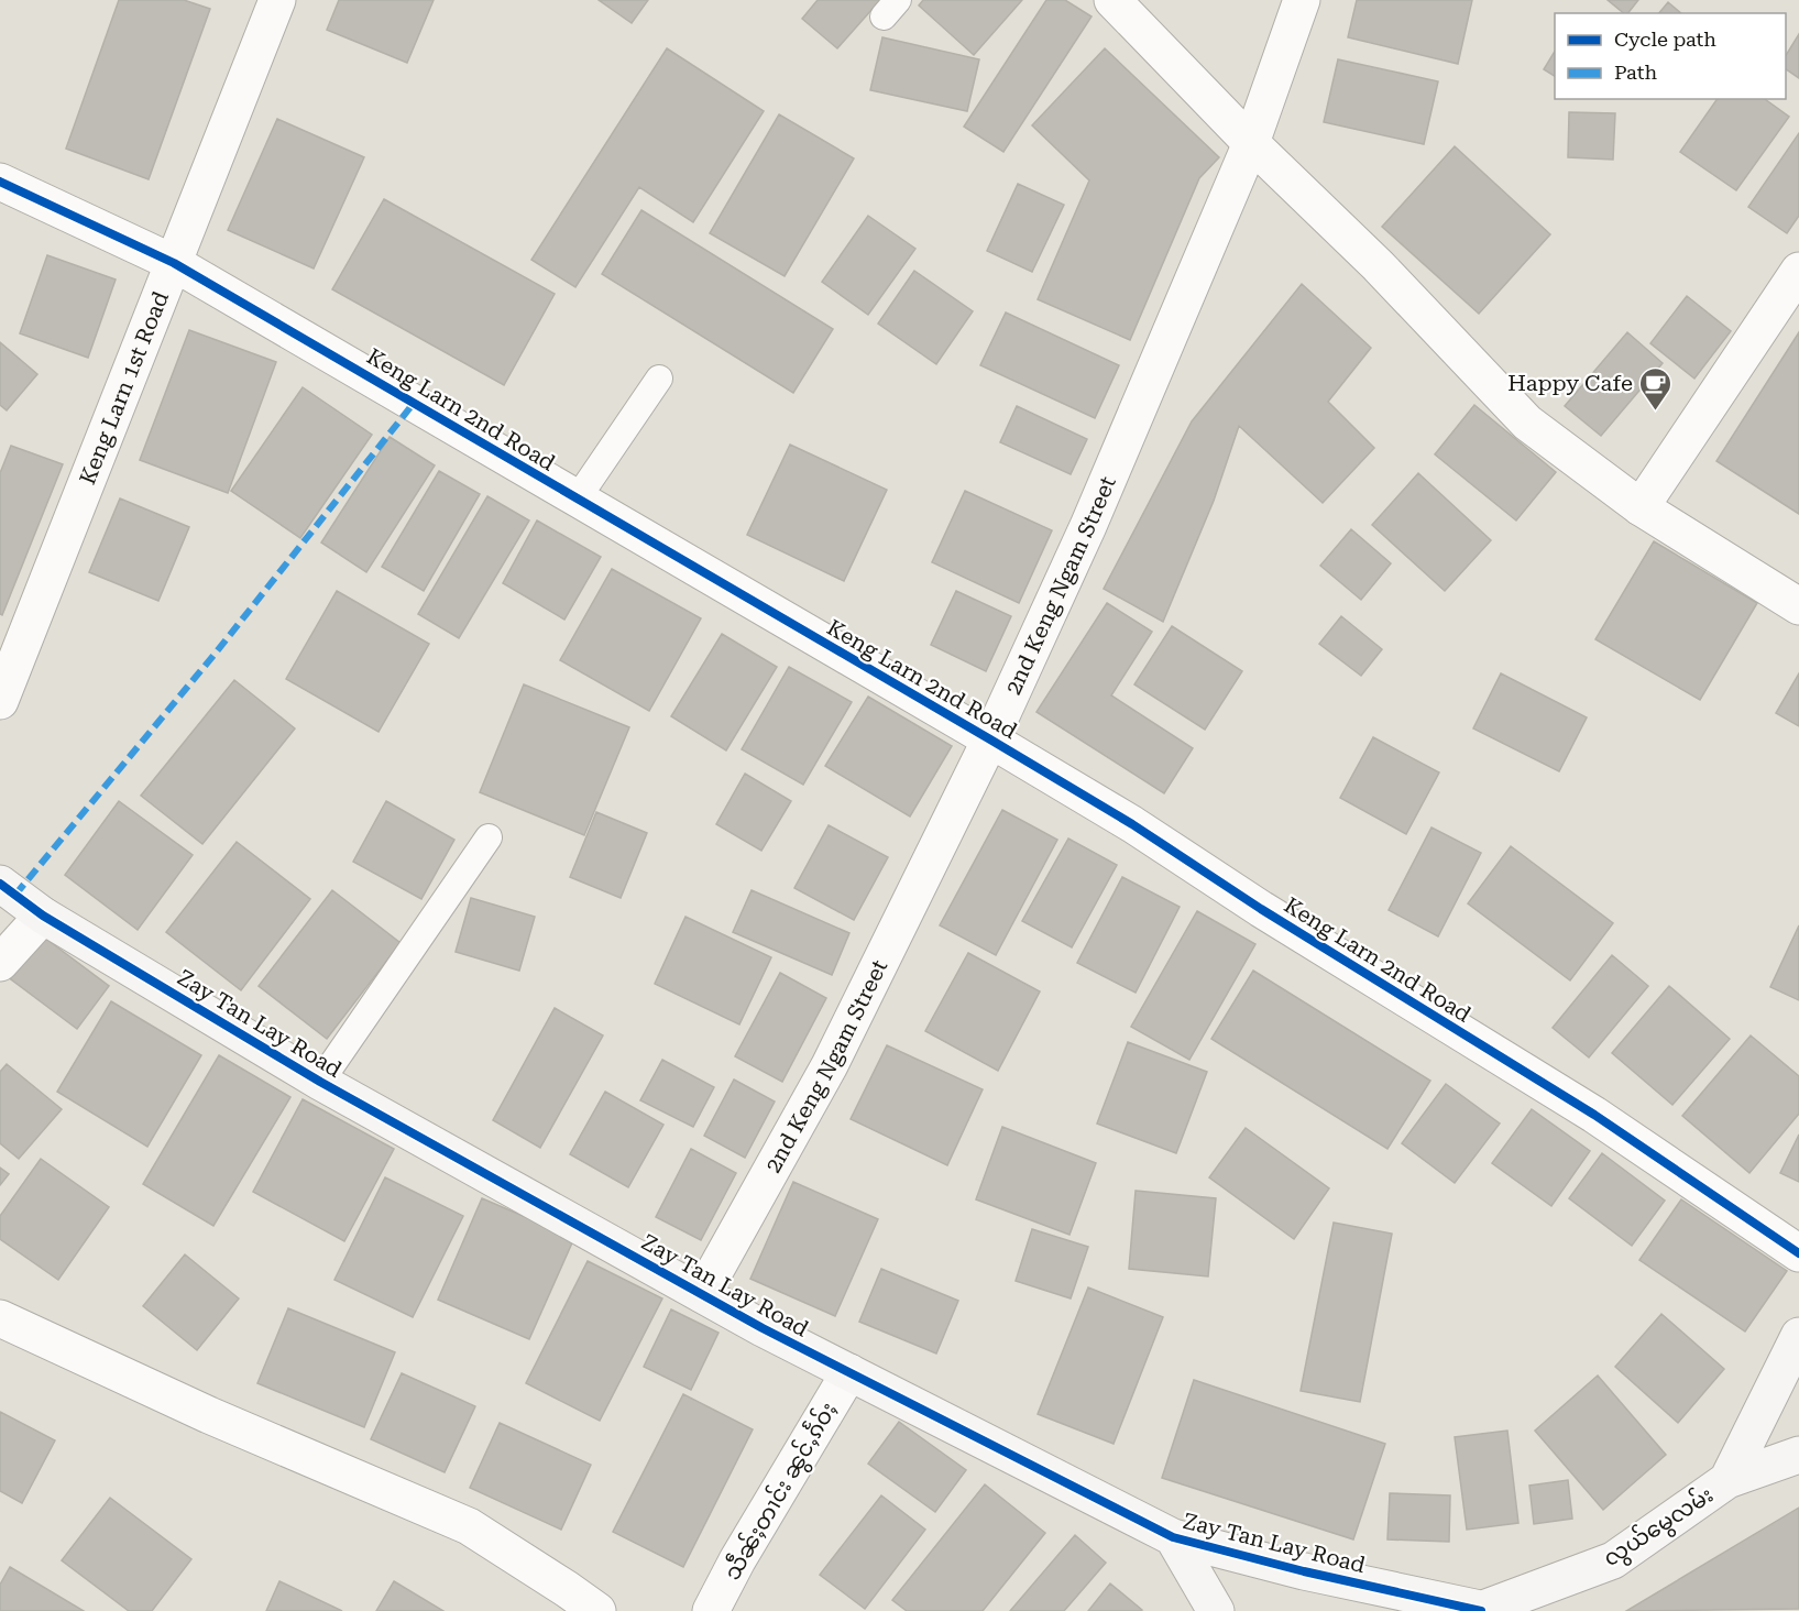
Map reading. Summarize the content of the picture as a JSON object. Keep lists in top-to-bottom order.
{
  "streets": {
    "street": [
      "Keng Larn 1st Road",
      "Keng Larn 2nd Road",
      "2nd Keng Ngam Street",
      "Zay Tan Lay Road",
      "သဵၼ်ႈတၢင်း ၼွင်ႇၵႅဝ်ႈ",
      "လွယ်မွေလမ်း"
    ]
  },
  "crossings": [
    ["Keng Larn 1st Road", "Keng Larn 2nd Road"],
    ["Keng Larn 2nd Road", "2nd Keng Ngam Street"],
    ["2nd Keng Ngam Street", "Zay Tan Lay Road"],
    ["Zay Tan Lay Road", "သဵၼ်ႈတၢင်း ၼွင်ႇၵႅဝ်ႈ"],
    ["Zay Tan Lay Road", "လွယ်မွေလမ်း"]
  ],
  "places": {
    "cafe": ["Happy Cafe"]
  },
  "legend": ["Cycle path", "Path"]
}
